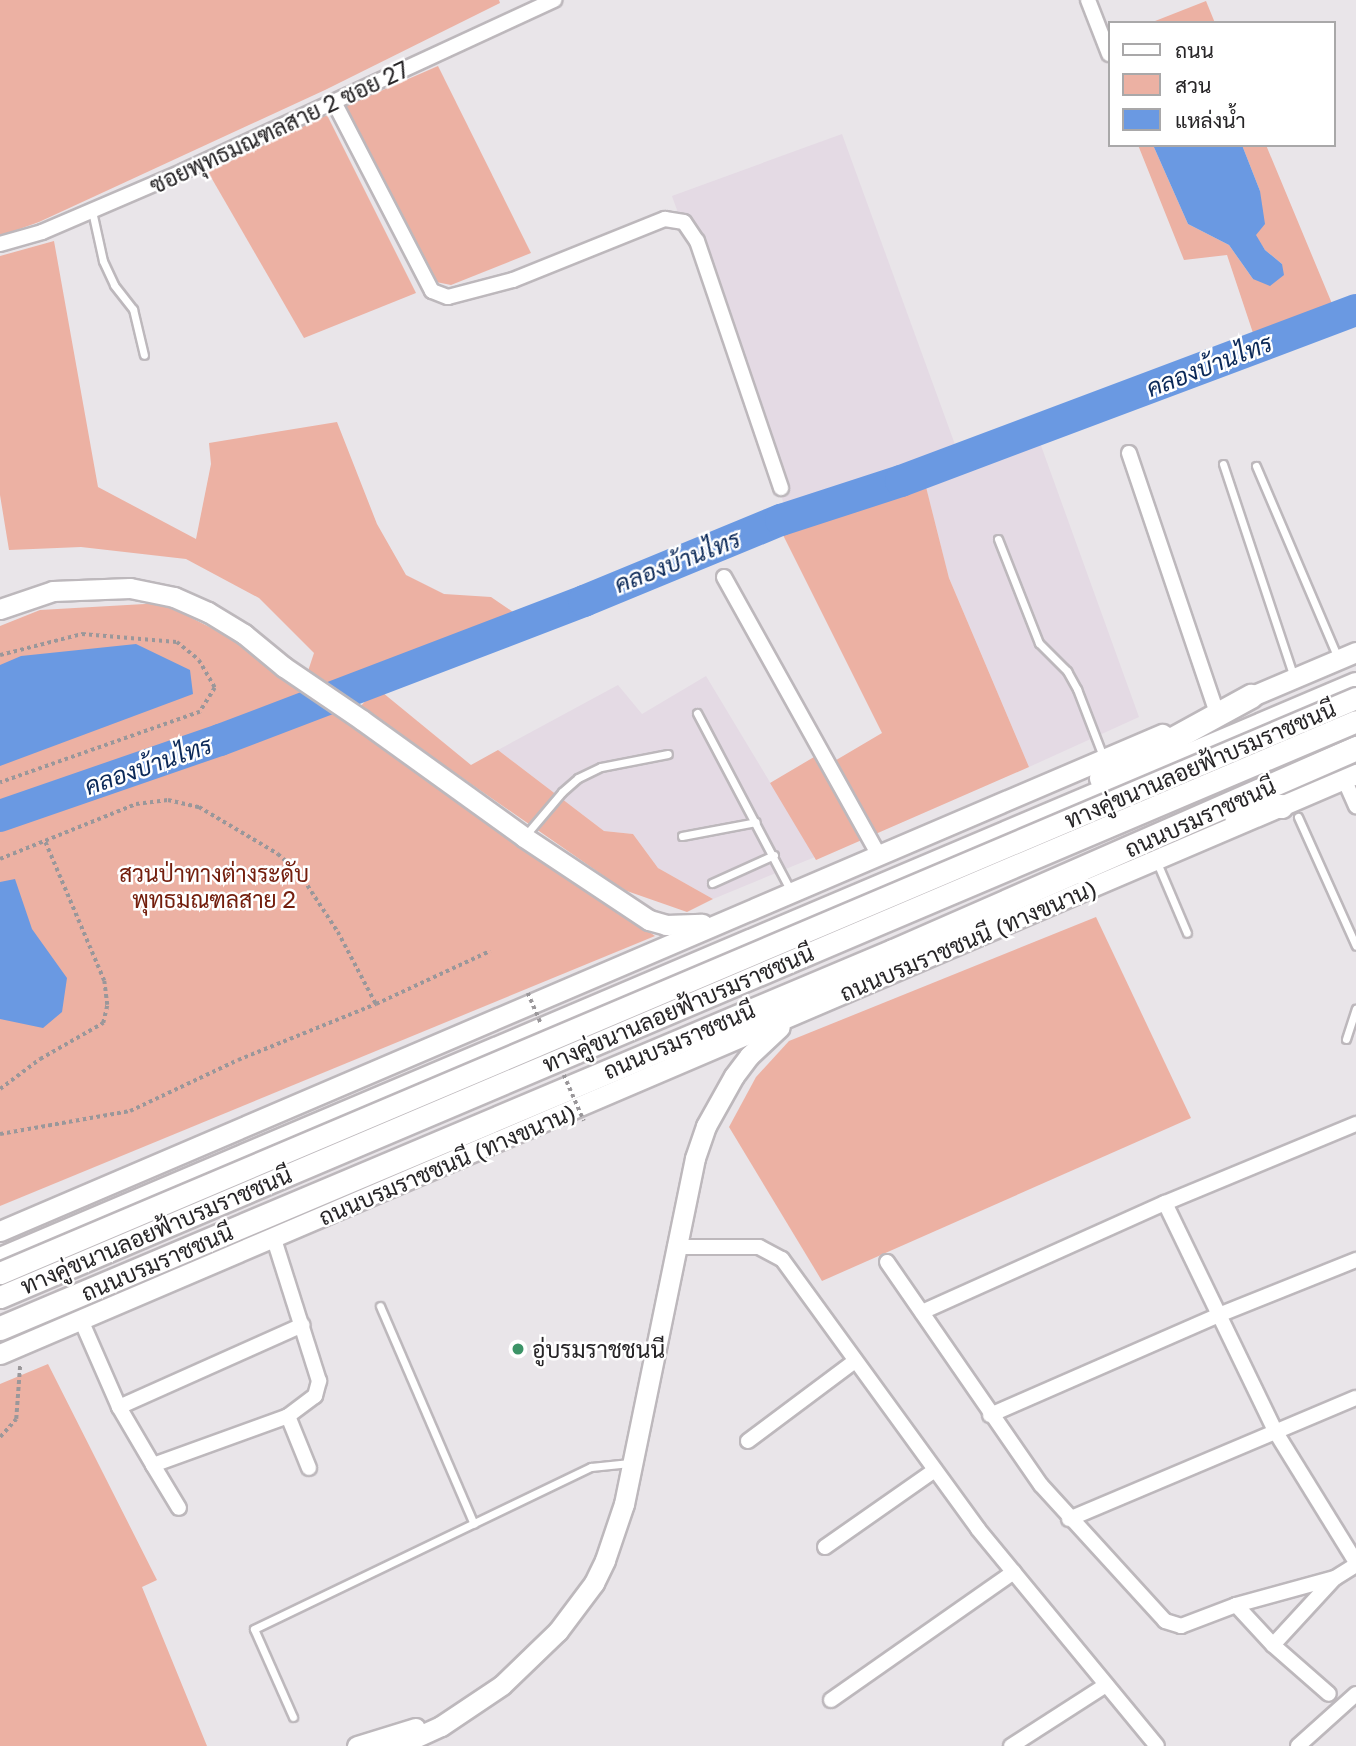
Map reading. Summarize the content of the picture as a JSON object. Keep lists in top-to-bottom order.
{
  "streets": {
    "highway": ["ถนนบรมราชชนนี"],
    "main road": ["ทางคู่ขนานลอยฟ้าบรมราชชนนี", "ถนนบรมราชชนนี (ทางขนาน)"],
    "street": ["ซอยพุทธมณฑลสาย 2 ซอย 27"]
  },
  "water": ["คลองบ้านไทร"],
  "parks": ["สวนป่าทางต่างระดับ พุทธมณฑลสาย 2"],
  "places": ["อู่บรมราชชนนี"],
  "legend": ["ถนน", "สวน", "แหล่งน้ำ"]
}
